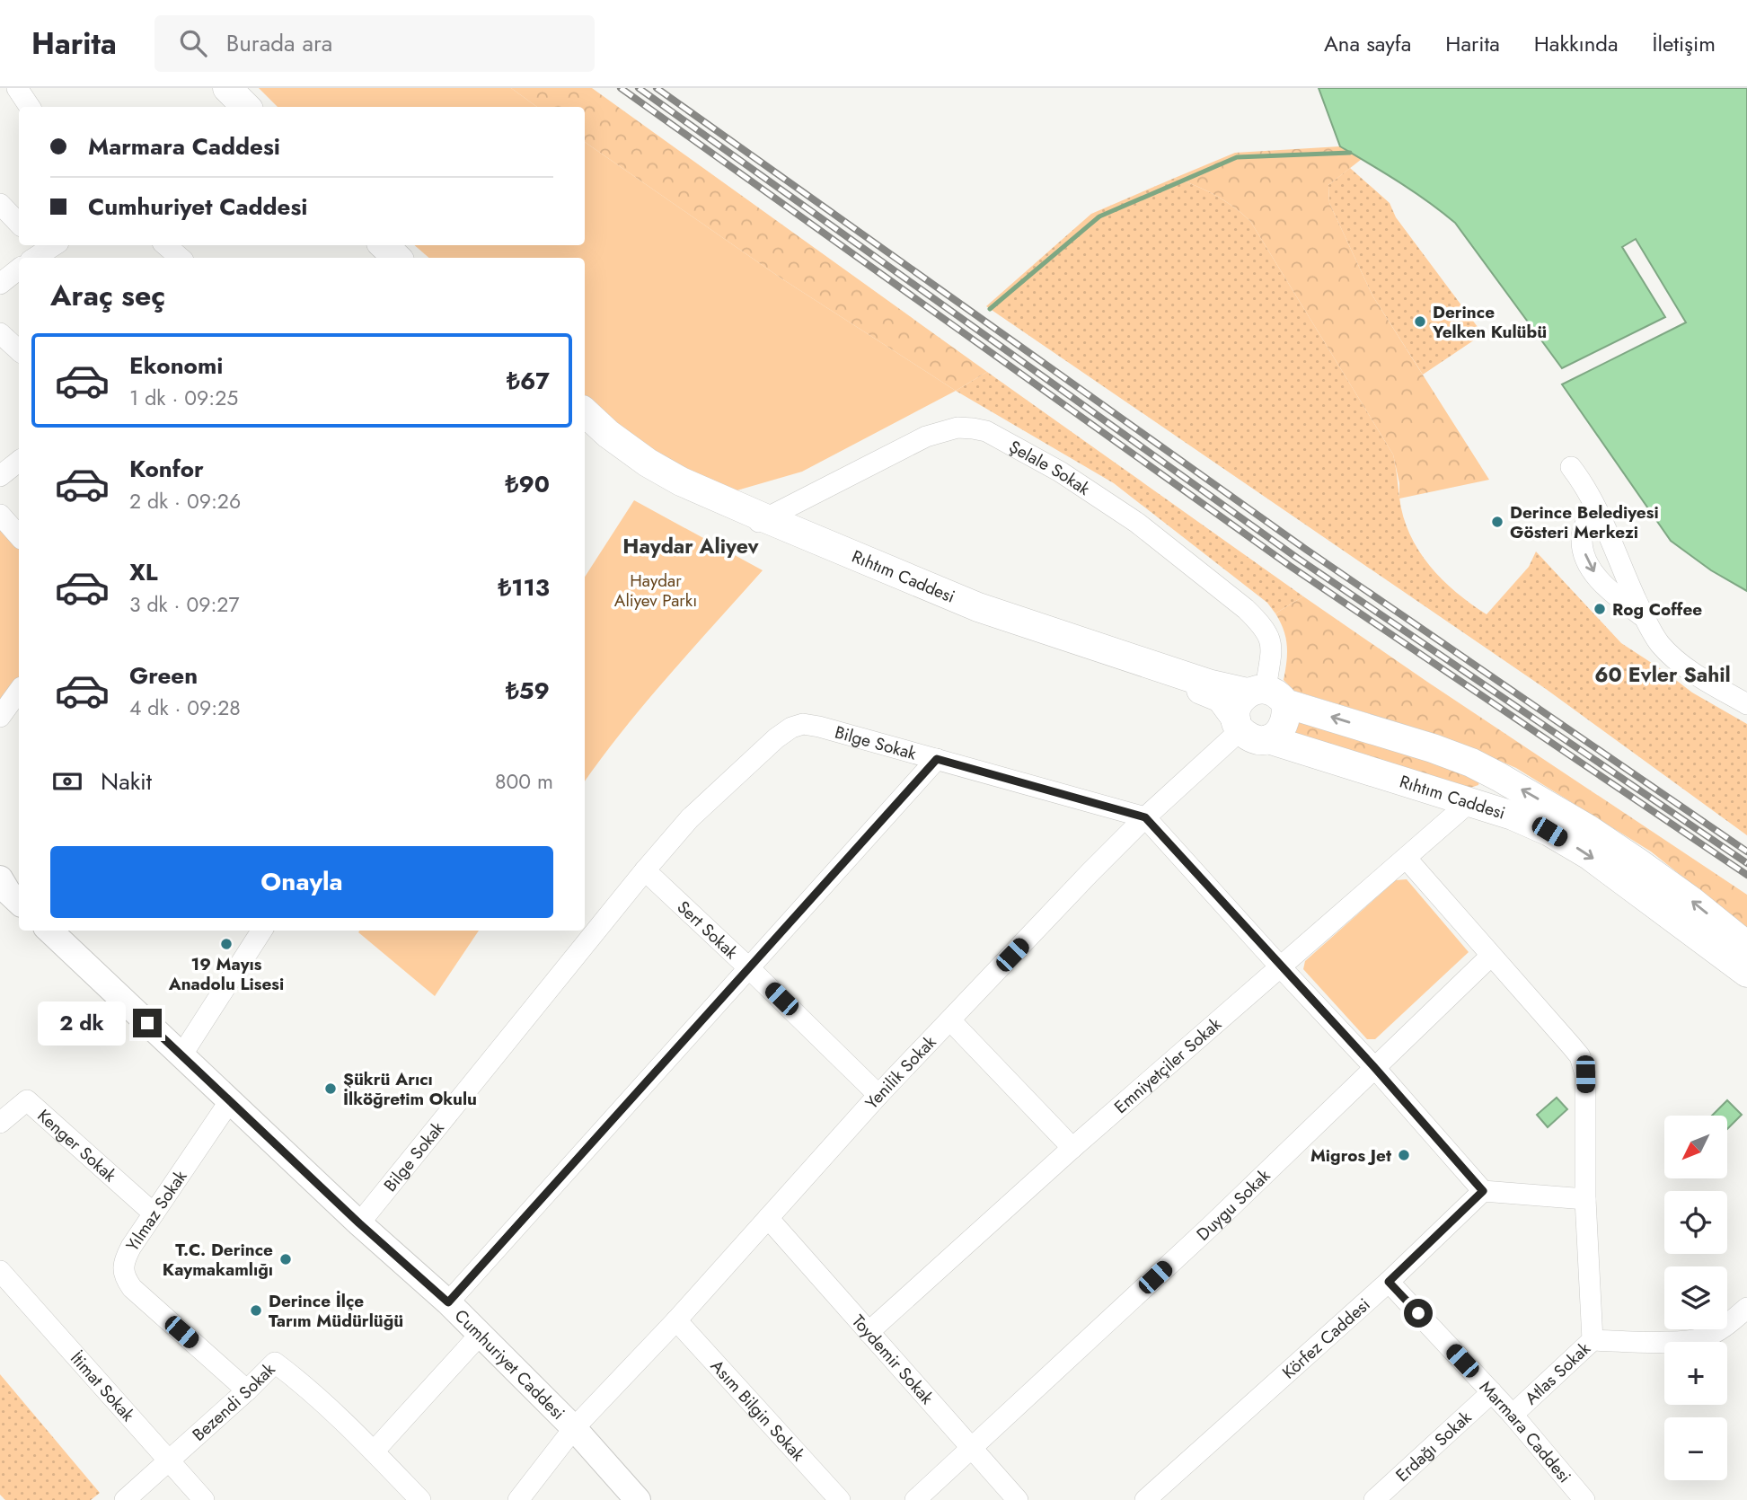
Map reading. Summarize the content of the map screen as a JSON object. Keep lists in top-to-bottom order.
{
  "streets": {
    "main road": ["Rıhtım Caddesi"],
    "street": [
      "Şelale Sokak",
      "Bilge Sokak",
      "Sert Sokak",
      "Emniyetçiler Sokak",
      "Yenilik Sokak",
      "Kenger Sokak",
      "Duygu Sokak",
      "Yılmaz Sokak",
      "Körfez Caddesi",
      "Toydemir Sokak",
      "Cumhuriyet Caddesi",
      "Atlas Sokak",
      "İtimat Sokak",
      "Bezendi Sokak",
      "Asım Bilgin Sokak",
      "Marmara Caddesi",
      "Erdağı Sokak"
    ]
  },
  "crossings": [
    ["Şelale Sokak", "Rıhtım Caddesi"],
    ["Şelale Sokak", "Yenilik Sokak"],
    ["Rıhtım Caddesi", "Emniyetçiler Sokak"],
    ["Rıhtım Caddesi", "Yenilik Sokak"],
    ["Bilge Sokak", "Sert Sokak"],
    ["Bilge Sokak", "Yenilik Sokak"],
    ["Bilge Sokak", "Cumhuriyet Caddesi"],
    ["Sert Sokak", "Yenilik Sokak"],
    ["Emniyetçiler Sokak", "Toydemir Sokak"],
    ["Yenilik Sokak", "Toydemir Sokak"],
    ["Yenilik Sokak", "Cumhuriyet Caddesi"],
    ["Yenilik Sokak", "Asım Bilgin Sokak"],
    ["Kenger Sokak", "Yılmaz Sokak"],
    ["Duygu Sokak", "Toydemir Sokak"],
    ["Yılmaz Sokak", "Cumhuriyet Caddesi"],
    ["Yılmaz Sokak", "Bezendi Sokak"],
    ["Körfez Caddesi", "Marmara Caddesi"],
    ["Atlas Sokak", "Marmara Caddesi"],
    ["İtimat Sokak", "Bezendi Sokak"],
    ["Marmara Caddesi", "Erdağı Sokak"]
  ],
  "districts": ["Haydar Aliyev", "60 Evler Sahil"],
  "parks": ["Haydar Aliyev Parkı"],
  "places": [
    "Derince Yelken Kulübü",
    "Derince Belediyesi Gösteri Merkezi",
    "Rog Coffee",
    "19 Mayıs Anadolu Lisesi",
    "Şükrü Arıcı İlköğretim Okulu",
    "Migros Jet",
    "T.C. Derince Kaymakamlığı",
    "Derince İlçe Tarım Müdürlüğü"
  ],
  "north": "bottom left",
  "page": {
    "header": "Harita",
    "search": "Burada ara",
    "nav": [
      "Ana sayfa",
      "Harita",
      "Hakkında",
      "İletişim"
    ],
    "banner": ["Marmara Caddesi", "Cumhuriyet Caddesi"],
    "heading": "Araç seç",
    "list": [
      {
        "name": "Ekonomi",
        "note": "1 dk · 09:25",
        "value": "₺67"
      },
      {
        "name": "Konfor",
        "note": "2 dk · 09:26",
        "value": "₺90"
      },
      {
        "name": "XL",
        "note": "3 dk · 09:27",
        "value": "₺113"
      },
      {
        "name": "Green",
        "note": "4 dk · 09:28",
        "value": "₺59"
      }
    ],
    "pay": ["Nakit", "800 m"],
    "buttons": "Onayla",
    "bubble": "2 dk",
    "map_buttons": ["+", "−"]
  }
}
